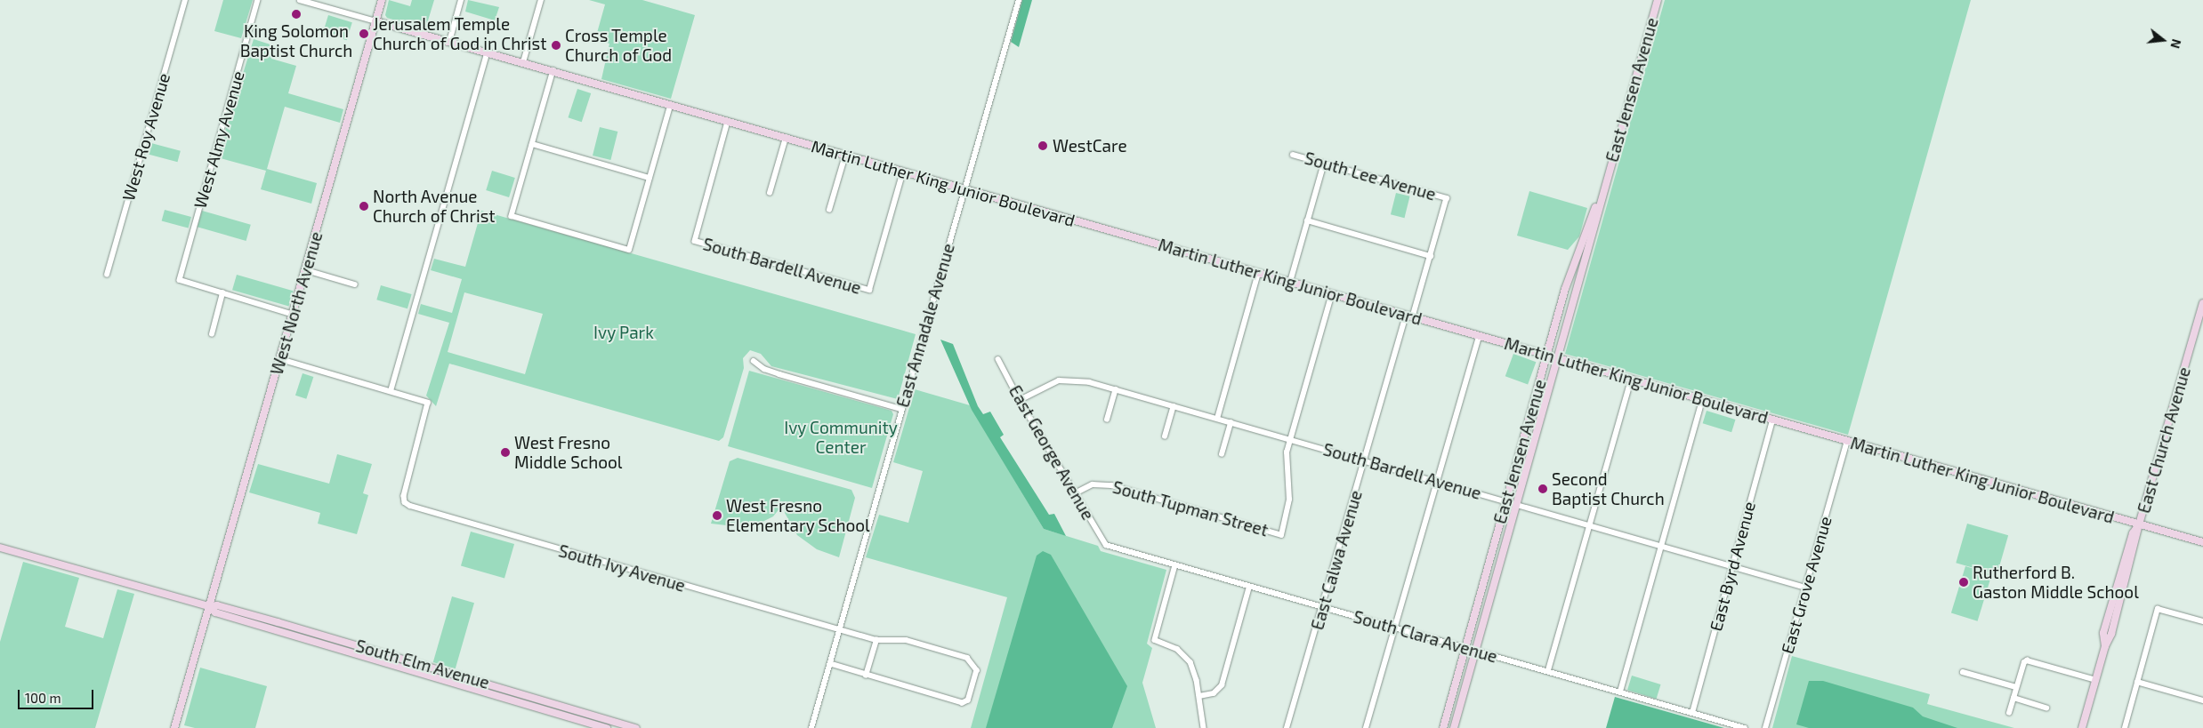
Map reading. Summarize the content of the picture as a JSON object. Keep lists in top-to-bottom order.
{
  "streets": {
    "street": [
      "East Jensen Avenue",
      "West Roy Avenue",
      "West Almy Avenue",
      "South Lee Avenue",
      "Martin Luther King Junior Boulevard",
      "South Bardell Avenue",
      "West North Avenue",
      "East Annadale Avenue",
      "East Church Avenue",
      "East George Avenue",
      "South Tupman Street",
      "East Calwa Avenue",
      "East Byrd Avenue",
      "South Ivy Avenue",
      "East Grove Avenue",
      "South Clara Avenue",
      "South Elm Avenue"
    ]
  },
  "crossings": [
    ["East Jensen Avenue", "Martin Luther King Junior Boulevard"],
    ["East Jensen Avenue", "South Bardell Avenue"],
    ["East Jensen Avenue", "South Clara Avenue"],
    ["South Lee Avenue", "East Calwa Avenue"],
    ["Martin Luther King Junior Boulevard", "South Bardell Avenue"],
    ["Martin Luther King Junior Boulevard", "West North Avenue"],
    ["Martin Luther King Junior Boulevard", "East Annadale Avenue"],
    ["Martin Luther King Junior Boulevard", "East Church Avenue"],
    ["Martin Luther King Junior Boulevard", "East Calwa Avenue"],
    ["Martin Luther King Junior Boulevard", "East Byrd Avenue"],
    ["Martin Luther King Junior Boulevard", "East Grove Avenue"],
    ["South Bardell Avenue", "East George Avenue"],
    ["South Bardell Avenue", "South Tupman Street"],
    ["South Bardell Avenue", "East Calwa Avenue"],
    ["South Bardell Avenue", "East Byrd Avenue"],
    ["South Bardell Avenue", "East Grove Avenue"],
    ["West North Avenue", "South Elm Avenue"],
    ["East Annadale Avenue", "South Ivy Avenue"],
    ["East George Avenue", "South Tupman Street"],
    ["East George Avenue", "South Clara Avenue"],
    ["East Calwa Avenue", "South Clara Avenue"],
    ["East Byrd Avenue", "South Clara Avenue"]
  ],
  "parks": ["Ivy Park", "Ivy Community Center"],
  "places": [
    "King Solomon Baptist Church",
    "Jerusalem Temple Church of God in Christ",
    "Cross Temple Church of God",
    "WestCare",
    "North Avenue Church of Christ",
    "West Fresno Middle School",
    "Second Baptist Church",
    "West Fresno Elementary School",
    "Rutherford B. Gaston Middle School"
  ],
  "scale_bar": "100 m",
  "north": "right"
}
